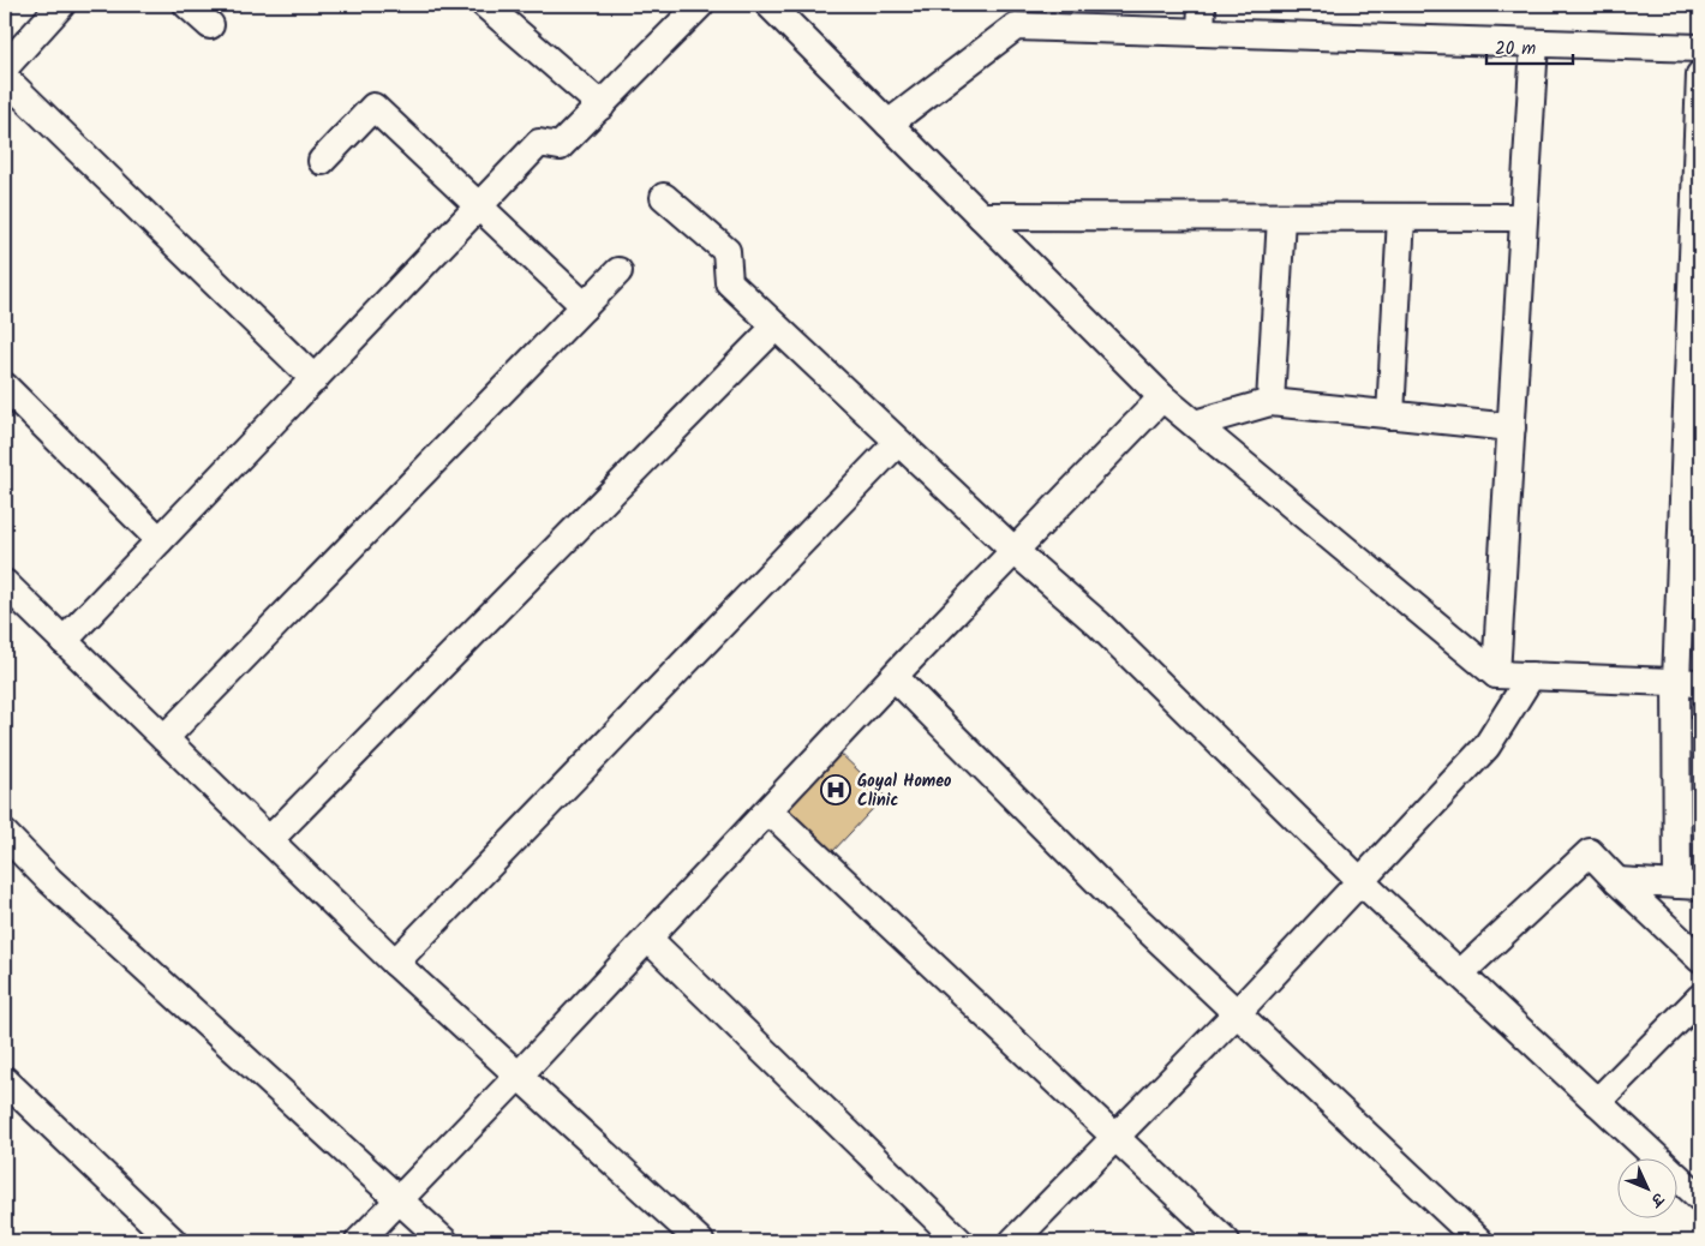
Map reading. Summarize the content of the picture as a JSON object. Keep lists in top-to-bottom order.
{
  "places": {
    "hospital": ["Goyal Homeo Clinic"]
  },
  "scale_bar": "20 m",
  "north": "bottom right"
}
